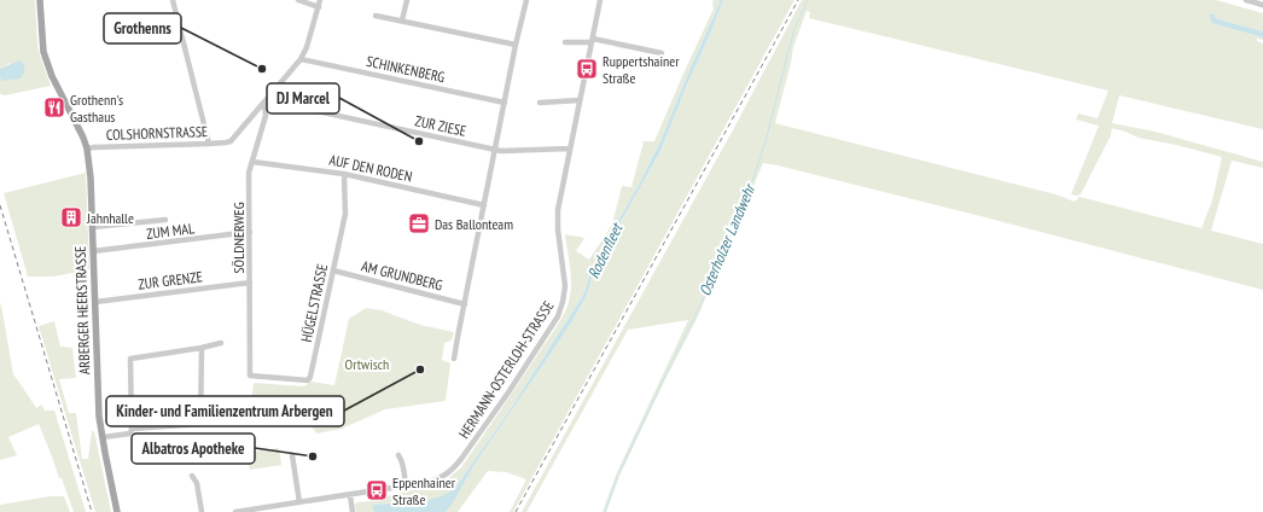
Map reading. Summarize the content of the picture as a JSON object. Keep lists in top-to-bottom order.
{
  "streets": {
    "main road": ["ARBERGER HEERSTRASSE"],
    "street": [
      "SCHINKENBERG",
      "ZUR ZIESE",
      "COLSHORNSTRASSE",
      "AUF DEN RODEN",
      "ZUM MAL",
      "SÖLDNERWEG",
      "AM GRUNDBERG",
      "ZUR GRENZE",
      "HÜGELSTRASSE",
      "HERMANN-OSTERLOH-STRASSE"
    ]
  },
  "crossings": [
    ["SCHINKENBERG", "COLSHORNSTRASSE"],
    ["ZUR ZIESE", "COLSHORNSTRASSE"],
    ["ZUR ZIESE", "SÖLDNERWEG"],
    ["ZUR ZIESE", "HERMANN-OSTERLOH-STRASSE"],
    ["COLSHORNSTRASSE", "SÖLDNERWEG"],
    ["COLSHORNSTRASSE", "ARBERGER HEERSTRASSE"],
    ["AUF DEN RODEN", "SÖLDNERWEG"],
    ["AUF DEN RODEN", "HÜGELSTRASSE"],
    ["ZUM MAL", "SÖLDNERWEG"],
    ["ZUM MAL", "ARBERGER HEERSTRASSE"],
    ["SÖLDNERWEG", "ZUR GRENZE"],
    ["SÖLDNERWEG", "HÜGELSTRASSE"],
    ["AM GRUNDBERG", "HÜGELSTRASSE"],
    ["ZUR GRENZE", "ARBERGER HEERSTRASSE"]
  ],
  "water": ["Osterholzer Landwehr", "Rodenfleet"],
  "parks": ["Ortwisch"],
  "places": {
    "other": [
      "Grothenns",
      "DJ Marcel",
      "Kinder- und Familienzentrum Arbergen",
      "Albatros Apotheke"
    ],
    "bus stop": ["Ruppertshainer Straße", "Eppenhainer Straße"],
    "restaurant": ["Grothenn's Gasthaus"],
    "building": ["Jahnhalle"],
    "office": ["Das Ballonteam"]
  }
}
